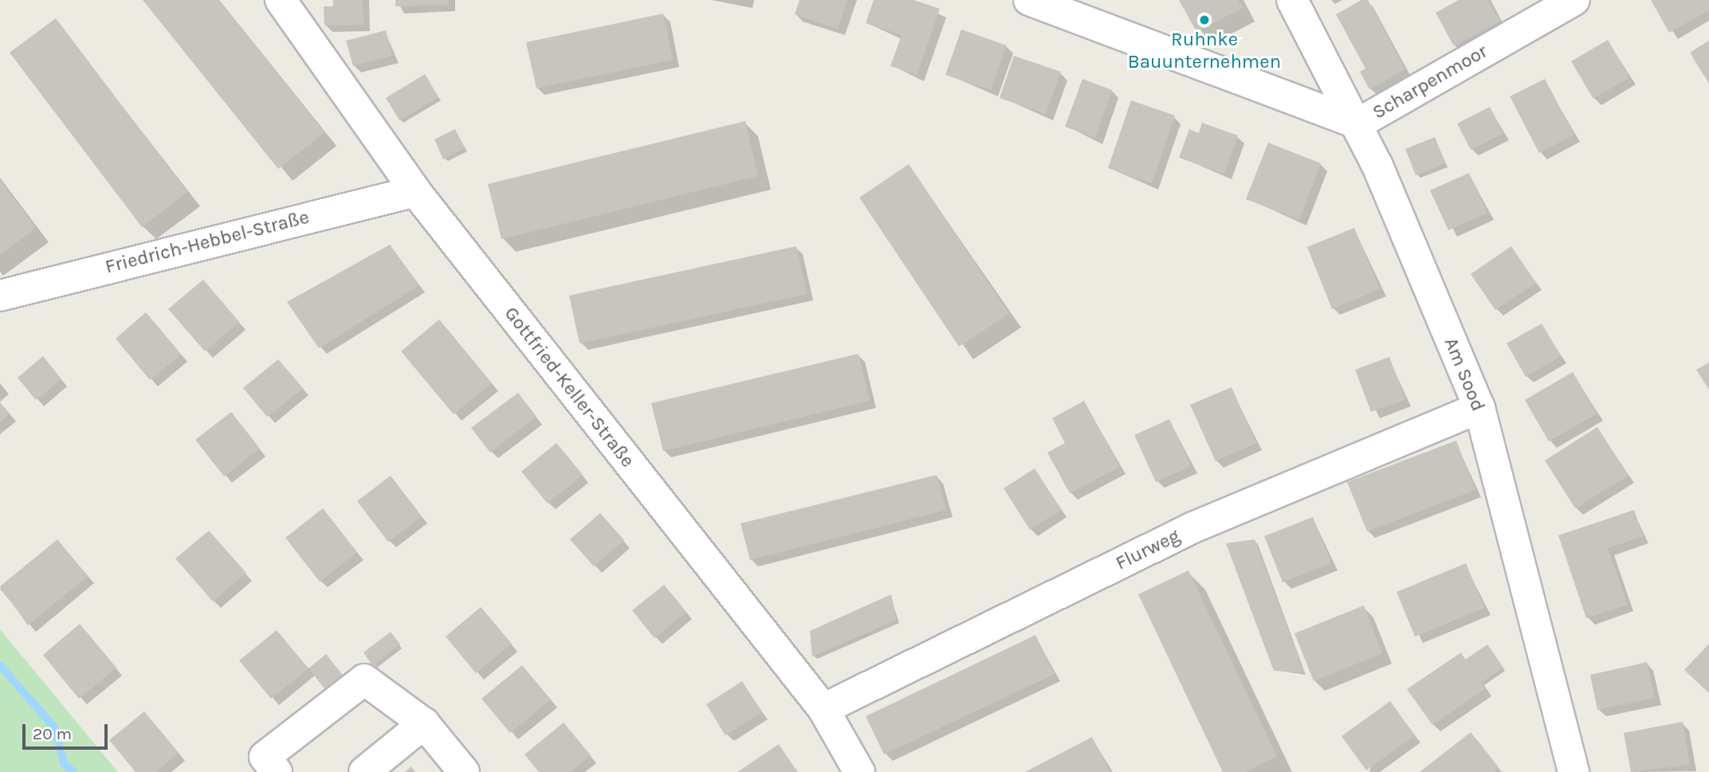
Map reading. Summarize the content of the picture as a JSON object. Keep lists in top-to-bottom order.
{
  "streets": {
    "street": [
      "Scharpenmoor",
      "Friedrich-Hebbel-Straße",
      "Am Sood",
      "Gottfried-Keller-Straße",
      "Flurweg"
    ]
  },
  "crossings": [
    ["Scharpenmoor", "Am Sood"],
    ["Friedrich-Hebbel-Straße", "Gottfried-Keller-Straße"],
    ["Am Sood", "Flurweg"],
    ["Gottfried-Keller-Straße", "Flurweg"]
  ],
  "places": ["Ruhnke Bauunternehmen"],
  "scale_bar": "20 m"
}
